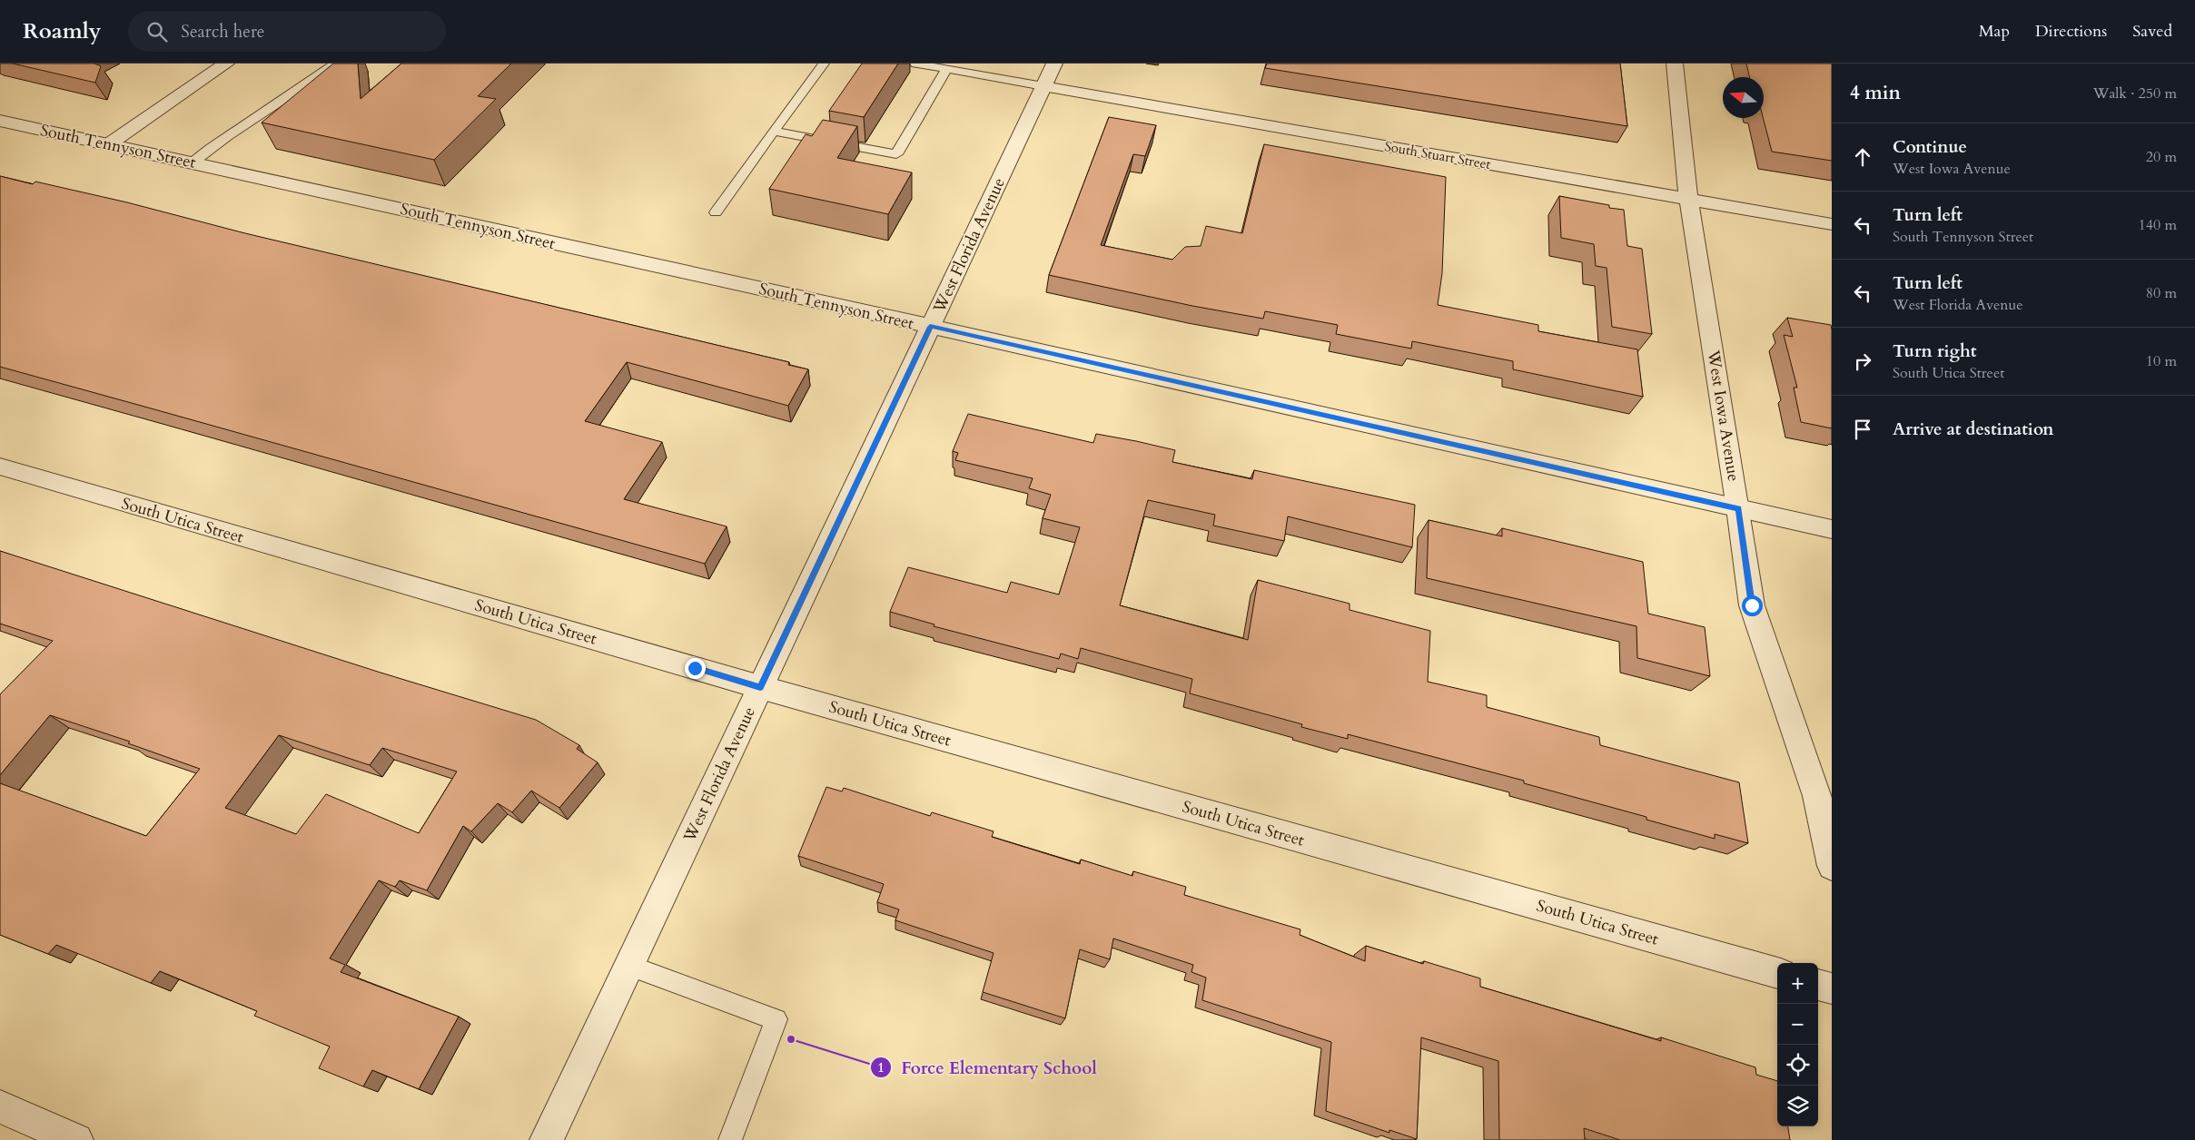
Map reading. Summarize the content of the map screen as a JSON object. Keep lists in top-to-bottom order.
{
  "streets": {
    "street": [
      "South Tennyson Street",
      "South Stuart Street",
      "West Florida Avenue",
      "West Iowa Avenue",
      "South Utica Street"
    ]
  },
  "crossings": [
    ["South Tennyson Street", "West Florida Avenue"],
    ["South Tennyson Street", "West Iowa Avenue"],
    ["South Stuart Street", "West Florida Avenue"],
    ["South Stuart Street", "West Iowa Avenue"],
    ["West Florida Avenue", "South Utica Street"]
  ],
  "places": ["Force Elementary School"],
  "north": "left",
  "page": {
    "header": "Roamly",
    "search": "Search here",
    "nav": ["Map", "Directions", "Saved"],
    "heading": ["4 min", "Walk · 250 m"],
    "list": [
      ["Continue", "West Iowa Avenue", "20 m"],
      ["Turn left", "South Tennyson Street", "140 m"],
      ["Turn left", "West Florida Avenue", "80 m"],
      ["Turn right", "South Utica Street", "10 m"],
      "Arrive at destination"
    ],
    "map_buttons": ["+", "−"]
  }
}
